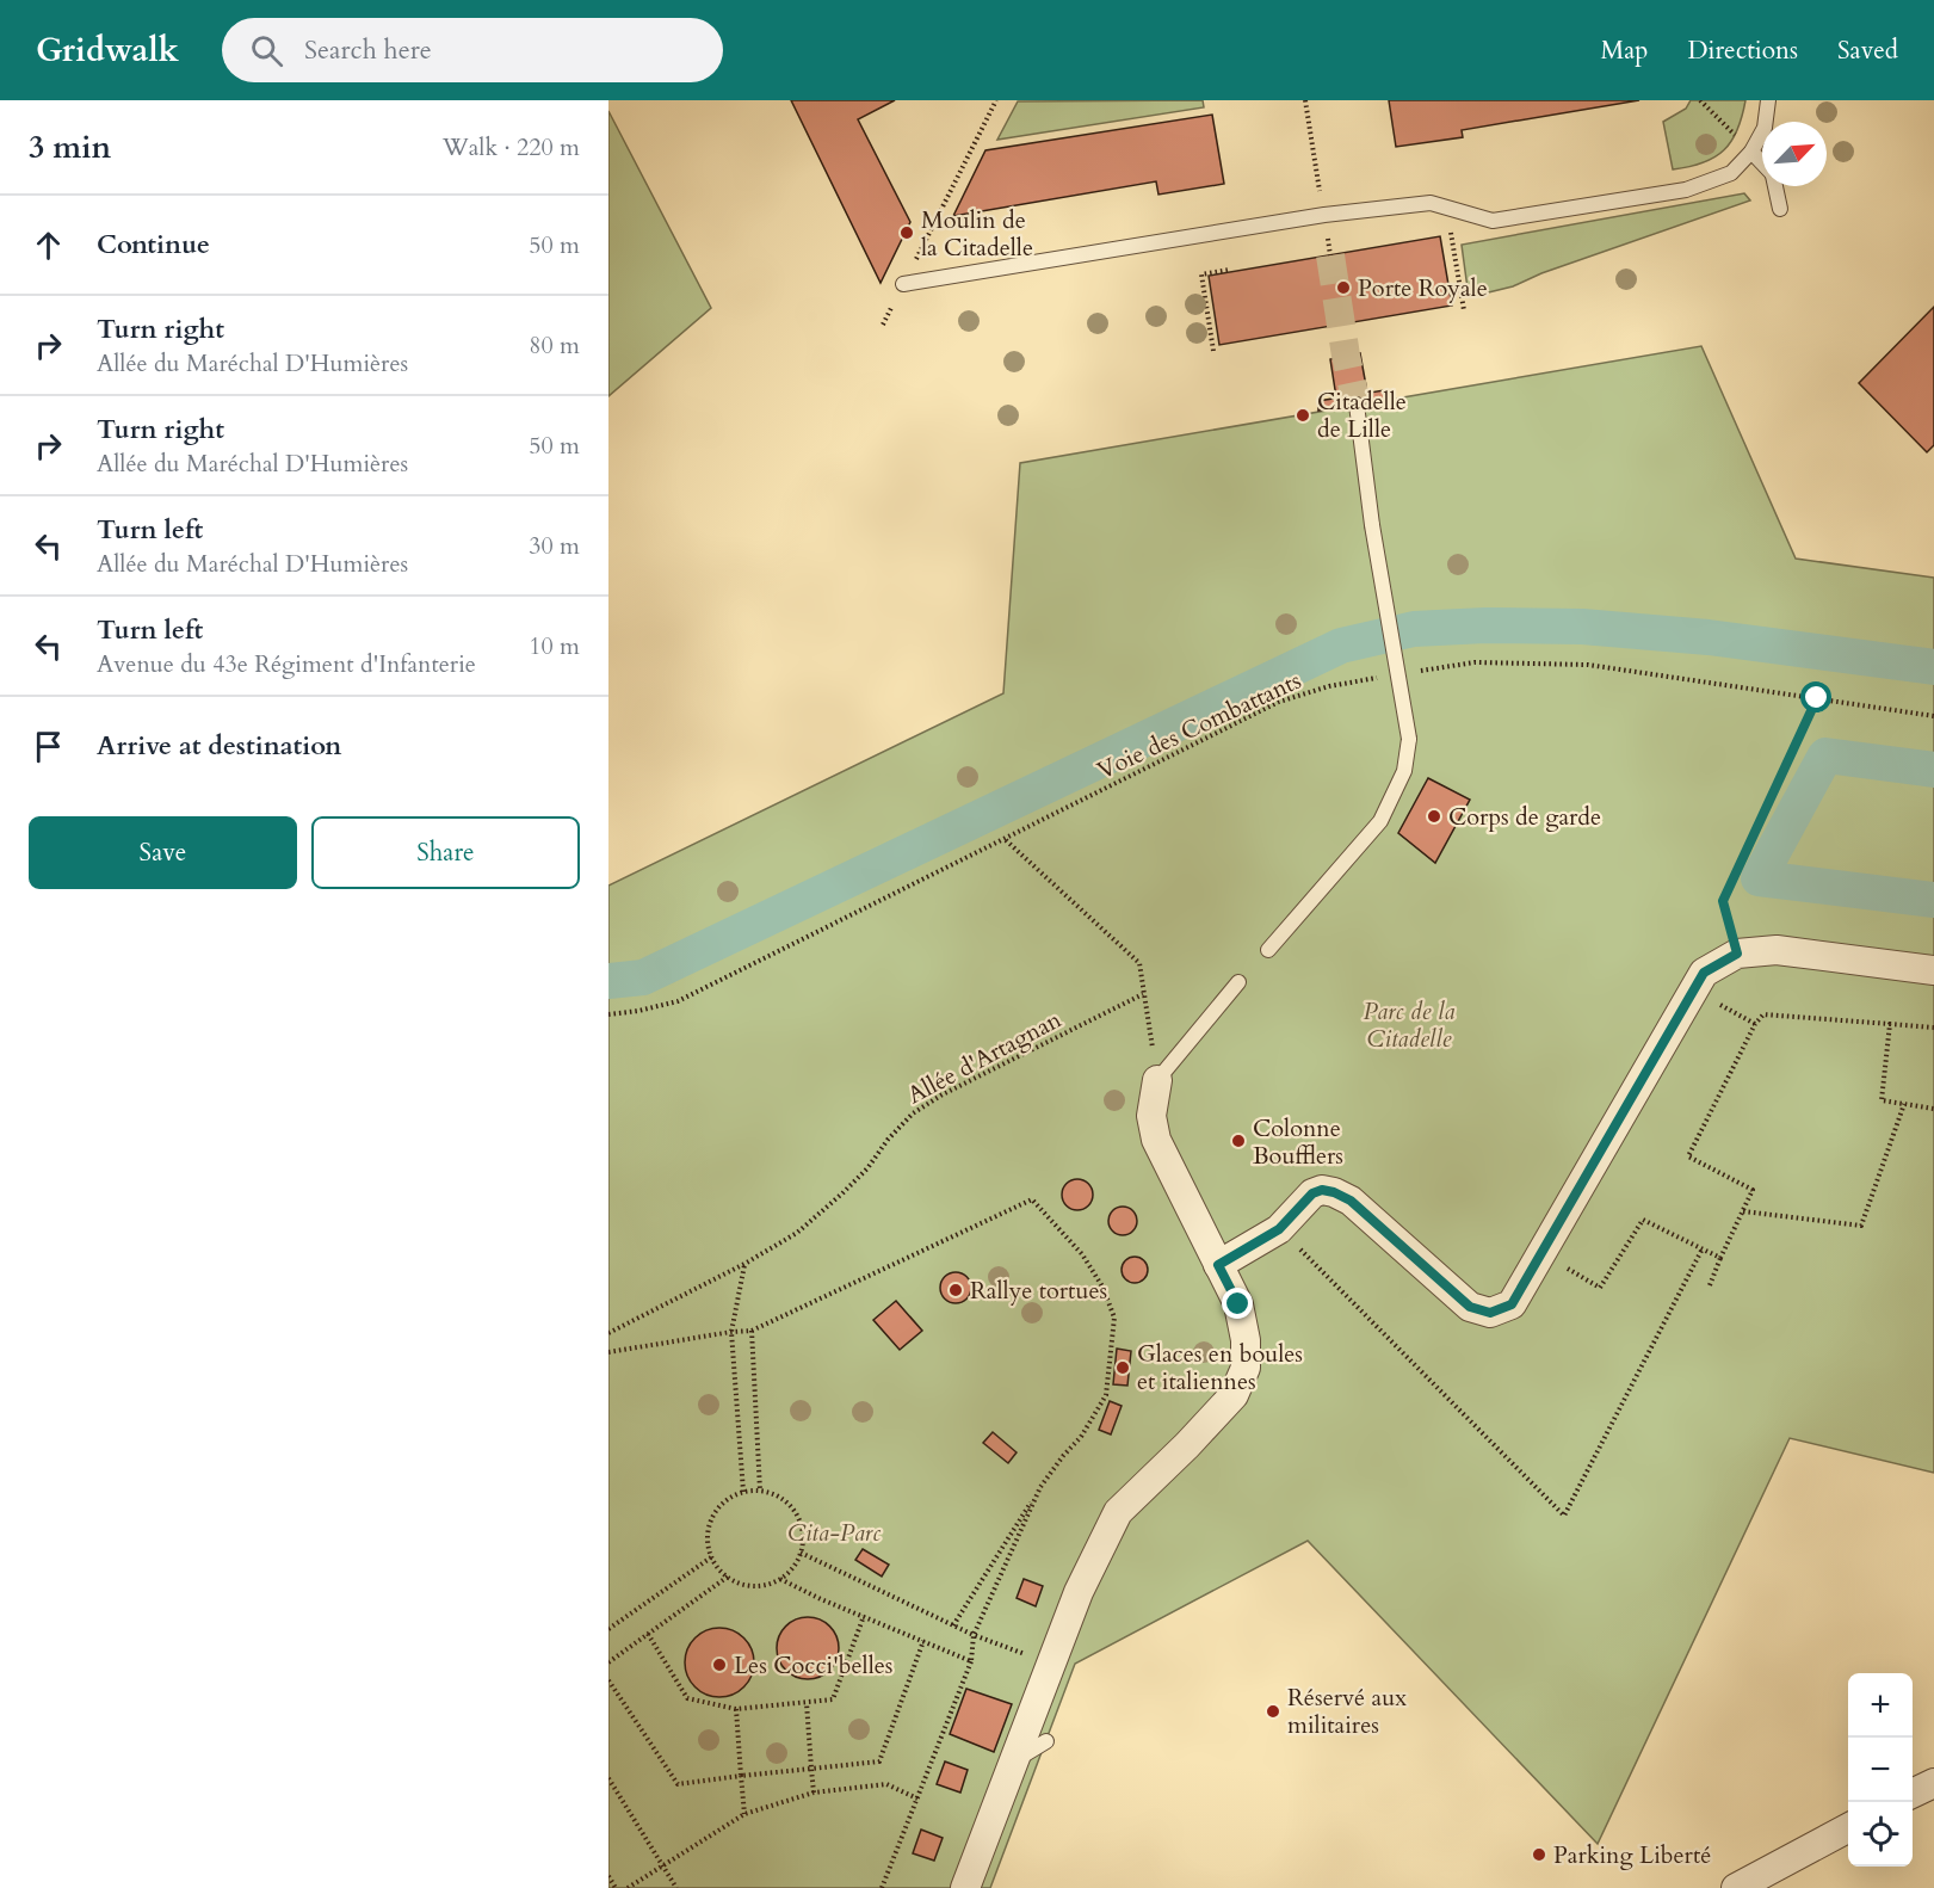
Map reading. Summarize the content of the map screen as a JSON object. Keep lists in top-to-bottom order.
{
  "streets": {
    "path": ["Voie des Combattants", "Allée d'Artagnan"]
  },
  "parks": ["Parc de la Citadelle", "Cita-Parc"],
  "places": [
    "Moulin de la Citadelle",
    "Porte Royale",
    "Citadelle de Lille",
    "Corps de garde",
    "Colonne Boufflers",
    "Rallye tortues",
    "Glaces en boules et italiennes",
    "Les Cocci'belles",
    "Réservé aux militaires",
    "Parking Liberté"
  ],
  "north": "top right",
  "page": {
    "header": "Gridwalk",
    "search": "Search here",
    "nav": ["Map", "Directions", "Saved"],
    "heading": ["3 min", "Walk · 220 m"],
    "list": [
      ["Continue", "50 m"],
      ["Turn right", "Allée du Maréchal D'Humières", "80 m"],
      ["Turn right", "Allée du Maréchal D'Humières", "50 m"],
      ["Turn left", "Allée du Maréchal D'Humières", "30 m"],
      ["Turn left", "Avenue du 43e Régiment d'Infanterie", "10 m"],
      "Arrive at destination"
    ],
    "buttons": ["Save", "Share"],
    "map_buttons": ["+", "−"]
  }
}
